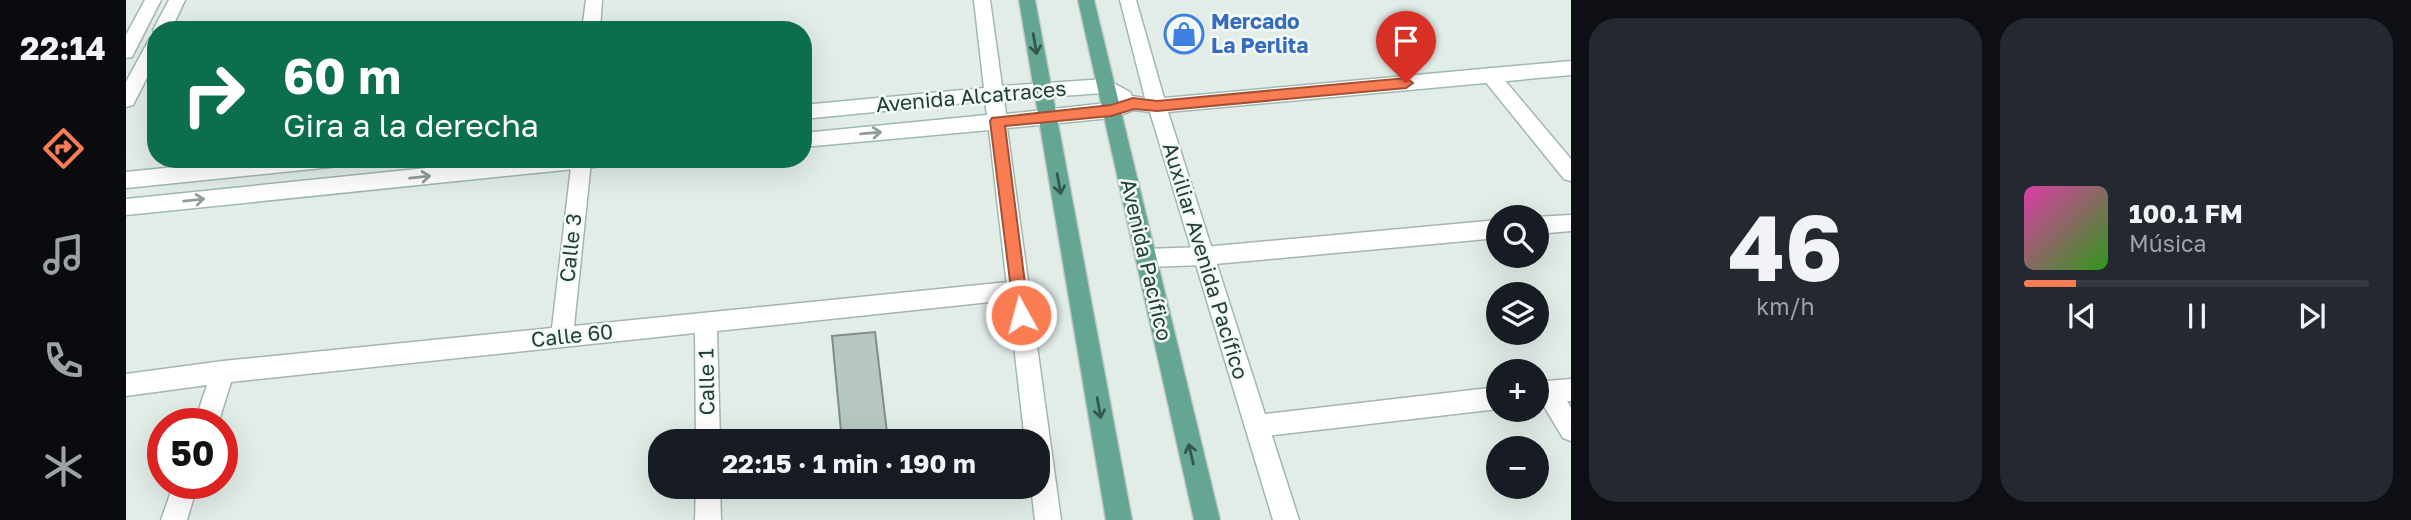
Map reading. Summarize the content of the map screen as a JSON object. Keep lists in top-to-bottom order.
{
  "streets": {
    "main road": [
      "Avenida Alcatraces",
      "Calle 3",
      "Avenida Pacífico",
      "Auxiliar Avenida Pacífico",
      "Calle 60",
      "Calle 1"
    ]
  },
  "crossings": [
    ["Avenida Alcatraces", "Avenida Pacífico"],
    ["Calle 3", "Calle 60"],
    ["Calle 60", "Calle 1"]
  ],
  "places": {
    "shop": ["Mercado La Perlita"]
  },
  "page": {
    "tabs": "22:14",
    "tile": ["46", "km/h"],
    "turn": ["60 m", "Gira a la derecha"],
    "song": ["100.1 FM", "Música"],
    "map_buttons": ["+", "−"],
    "limit": "50",
    "trip": "22:15 · 1 min · 190 m"
  }
}
